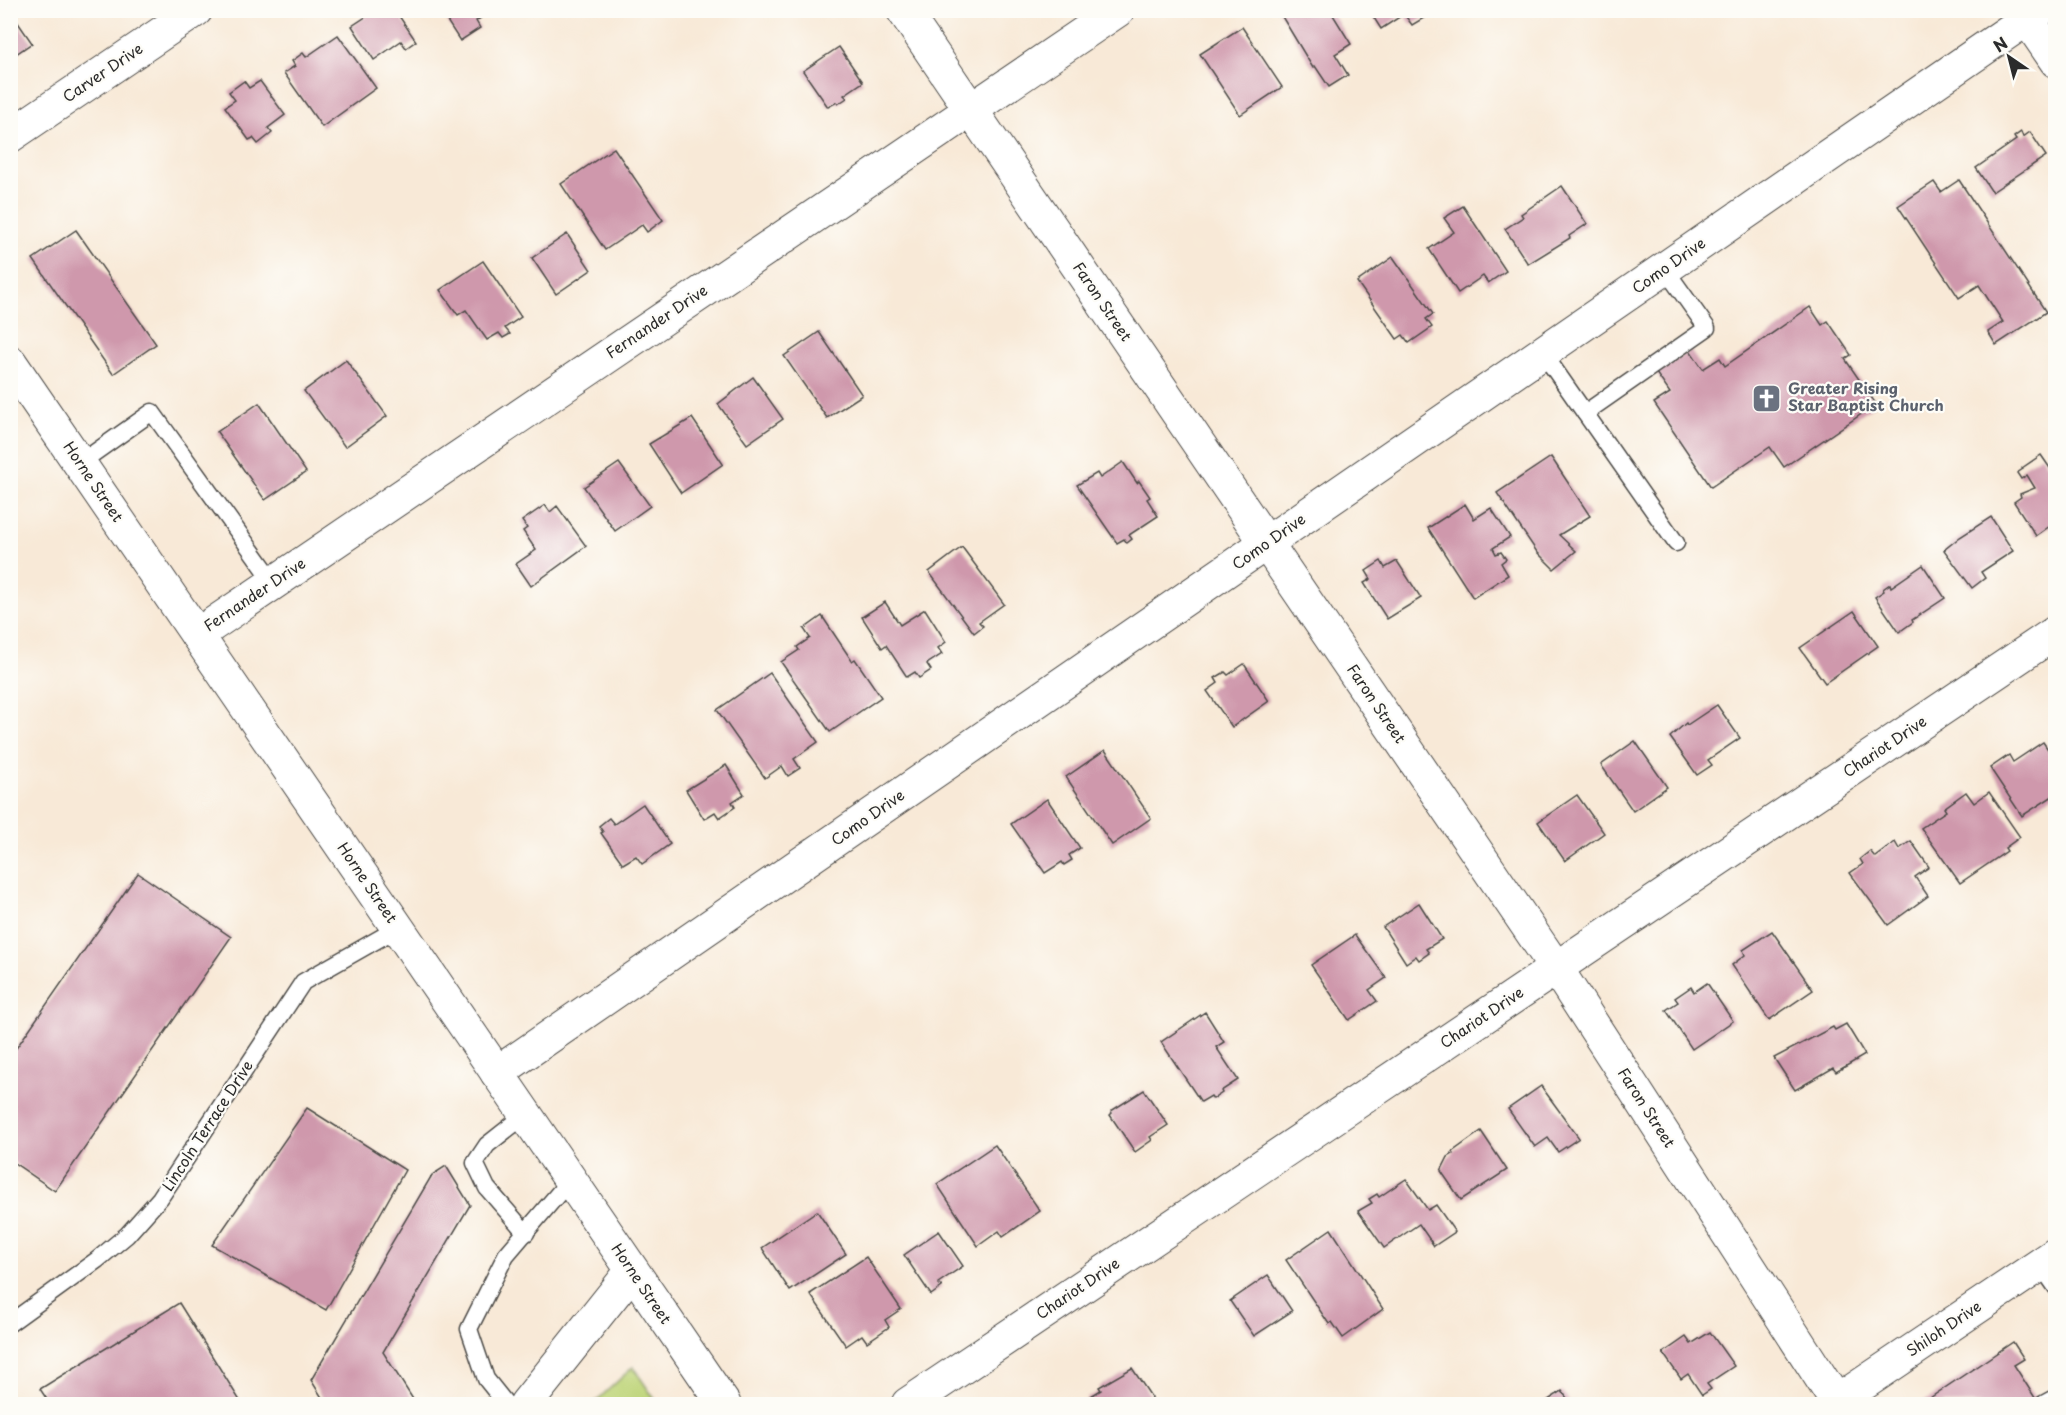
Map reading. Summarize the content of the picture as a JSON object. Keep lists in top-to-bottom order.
{
  "streets": {
    "street": [
      "Carver Drive",
      "Como Drive",
      "Faron Street",
      "Fernander Drive",
      "Horne Street",
      "Chariot Drive",
      "Shiloh Drive"
    ],
    "lane": ["Lincoln Terrace Drive"]
  },
  "crossings": [
    ["Como Drive", "Faron Street"],
    ["Como Drive", "Horne Street"],
    ["Faron Street", "Fernander Drive"],
    ["Faron Street", "Chariot Drive"],
    ["Faron Street", "Shiloh Drive"],
    ["Fernander Drive", "Horne Street"],
    ["Horne Street", "Lincoln Terrace Drive"]
  ],
  "places": {
    "church": ["Greater Rising Star Baptist Church"]
  },
  "north": "top left"
}
